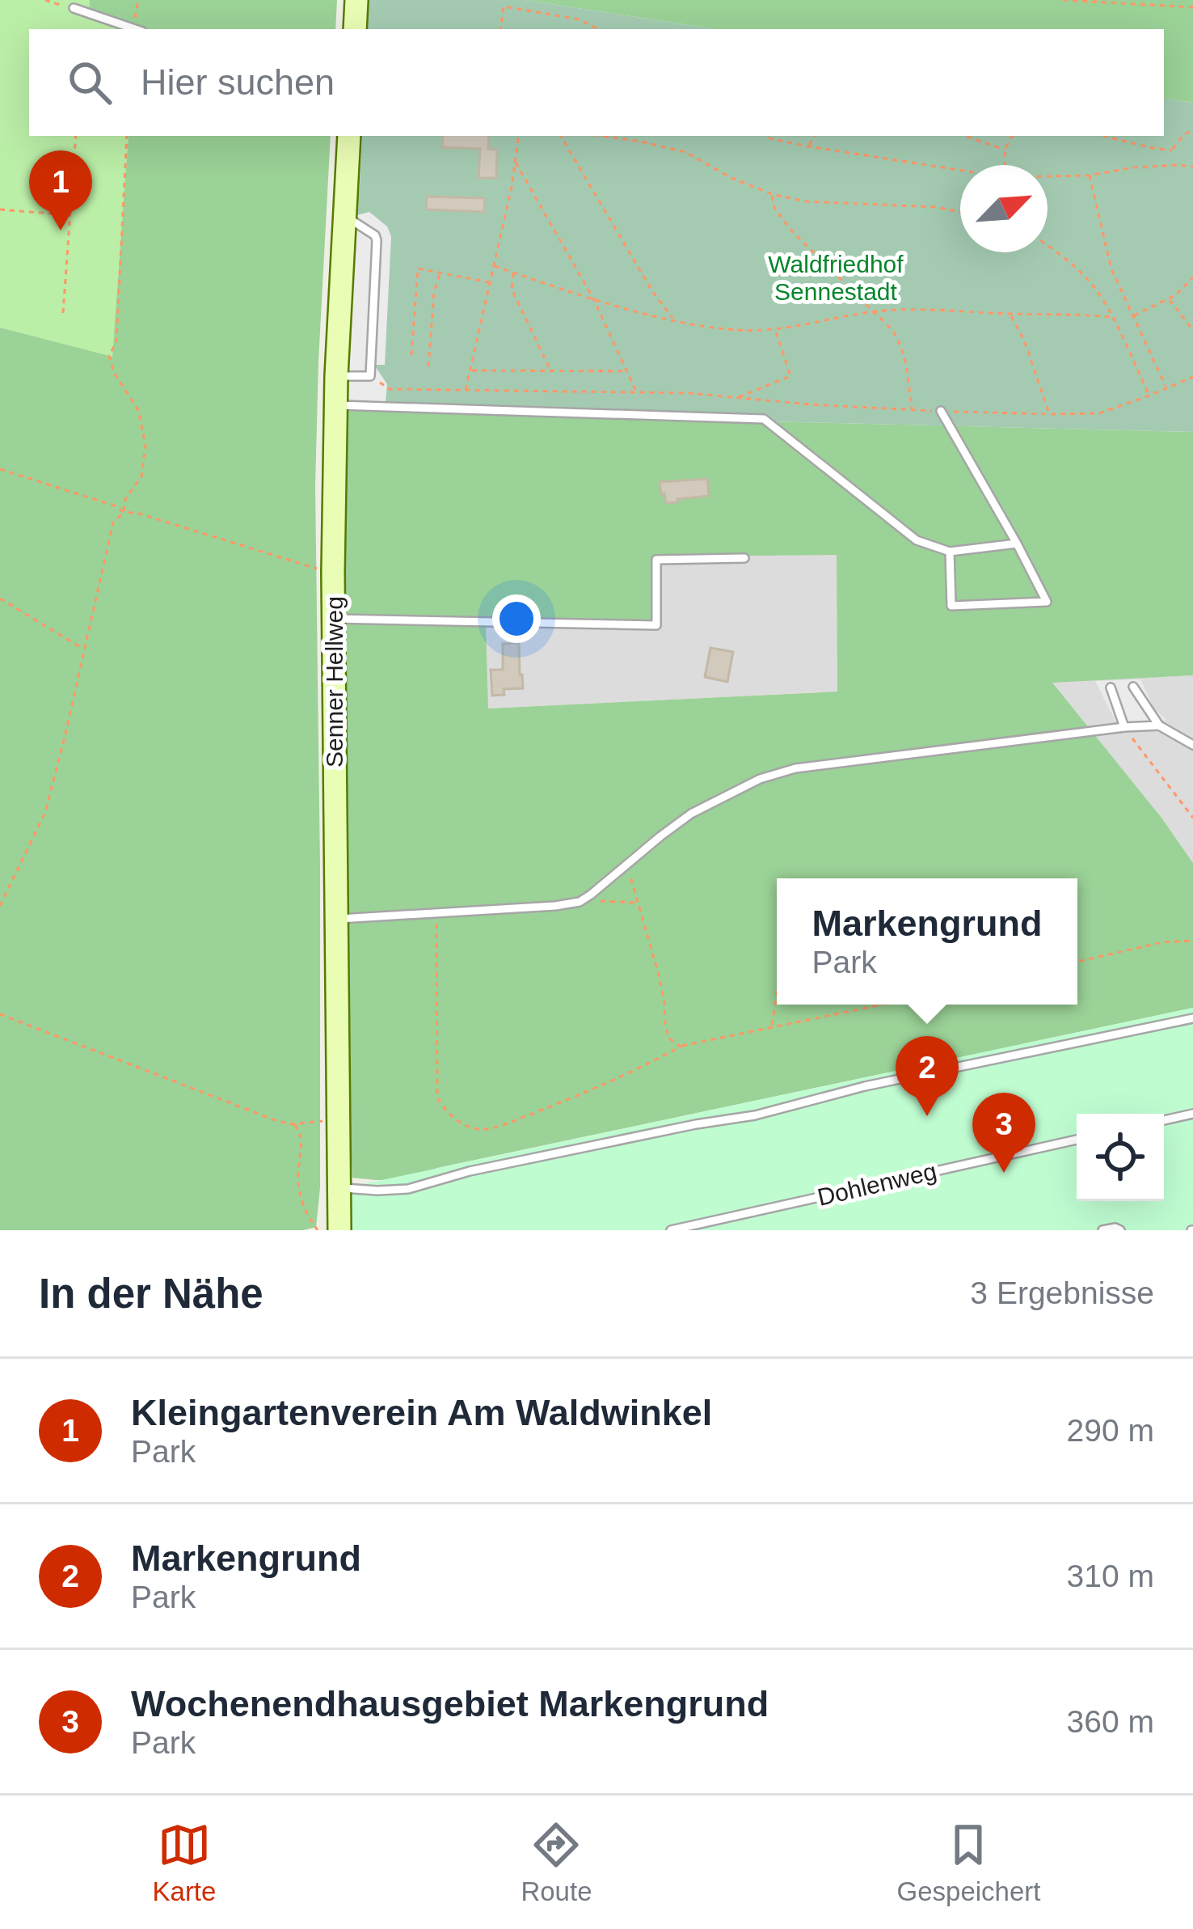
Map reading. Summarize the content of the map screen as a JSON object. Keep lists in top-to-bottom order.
{
  "streets": {
    "street": ["Senner Hellweg"],
    "lane": ["Dohlenweg"]
  },
  "parks": ["Waldfriedhof Sennestadt"],
  "north": "top right",
  "page": {
    "search": "Hier suchen",
    "pins": ["1", "2", "3"],
    "popup": ["Markengrund", "Park"],
    "heading": ["In der Nähe", "3 Ergebnisse"],
    "list": [
      {
        "mark": "1",
        "name": "Kleingartenverein Am Waldwinkel",
        "note": "Park",
        "value": "290 m"
      },
      {
        "mark": "2",
        "name": "Markengrund",
        "note": "Park",
        "value": "310 m"
      },
      {
        "mark": "3",
        "name": "Wochenendhausgebiet Markengrund",
        "note": "Park",
        "value": "360 m"
      }
    ],
    "nav": ["Karte", "Route", "Gespeichert"]
  }
}
